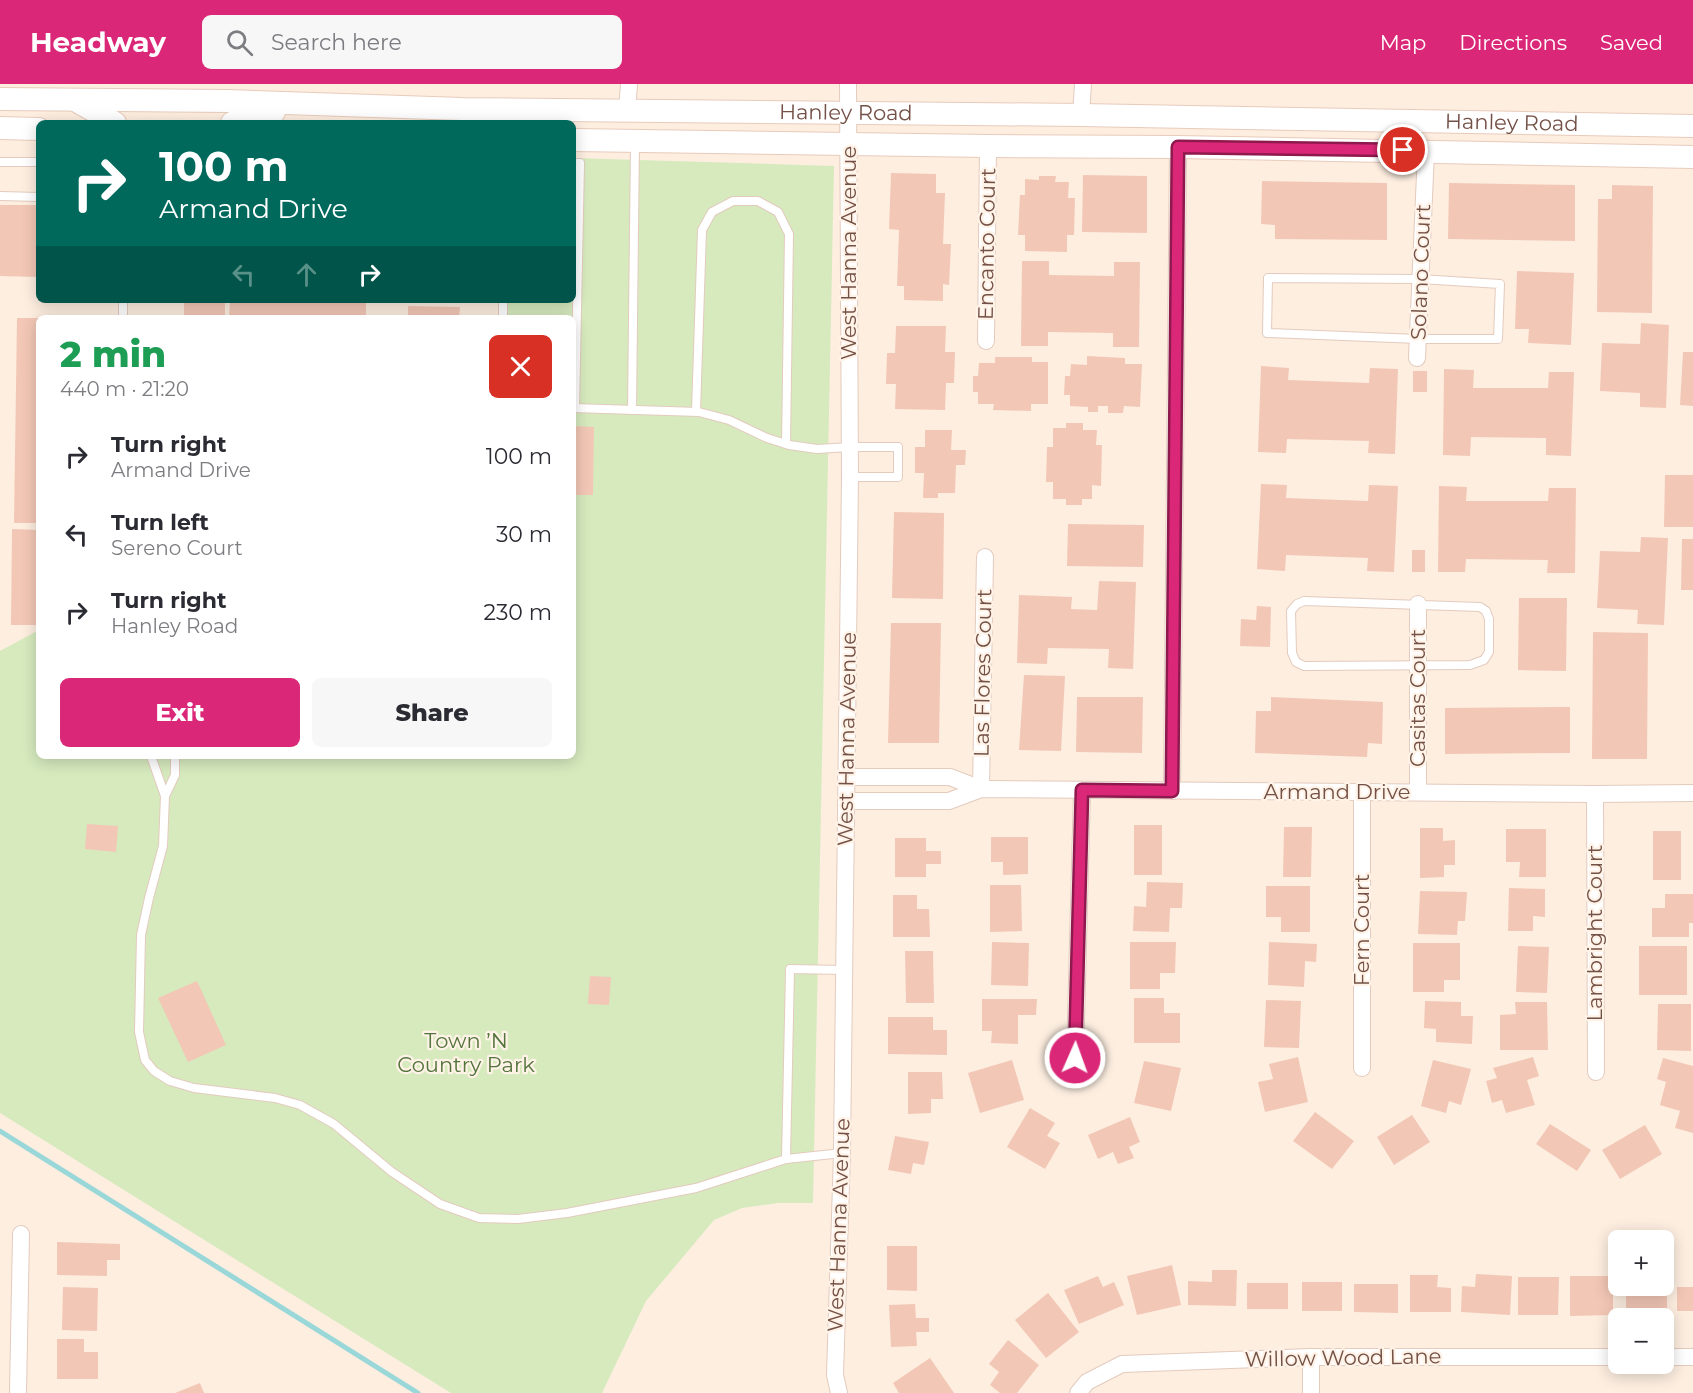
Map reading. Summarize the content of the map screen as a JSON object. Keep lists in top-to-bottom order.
{
  "streets": {
    "main road": ["Hanley Road"],
    "street": [
      "Encanto Court",
      "West Hanna Avenue",
      "Solano Court",
      "Las Flores Court",
      "Casitas Court",
      "Armand Drive",
      "Fern Court",
      "Lambright Court",
      "Willow Wood Lane"
    ]
  },
  "crossings": [
    ["Hanley Road", "Encanto Court"],
    ["Hanley Road", "West Hanna Avenue"],
    ["Hanley Road", "Solano Court"],
    ["West Hanna Avenue", "Armand Drive"],
    ["Las Flores Court", "Armand Drive"],
    ["Casitas Court", "Armand Drive"],
    ["Armand Drive", "Fern Court"],
    ["Armand Drive", "Lambright Court"]
  ],
  "parks": ["Town ’N Country Park"],
  "page": {
    "header": "Headway",
    "search": "Search here",
    "nav": ["Map", "Directions", "Saved"],
    "turn": ["100 m", "Armand Drive"],
    "heading": ["2 min", "440 m · 21:20"],
    "list": [
      {
        "name": "Turn right",
        "note": "Armand Drive",
        "value": "100 m"
      },
      {
        "name": "Turn left",
        "note": "Sereno Court",
        "value": "30 m"
      },
      {
        "name": "Turn right",
        "note": "Hanley Road",
        "value": "230 m"
      }
    ],
    "buttons": ["Exit", "Share"],
    "map_buttons": ["+", "−"]
  }
}
